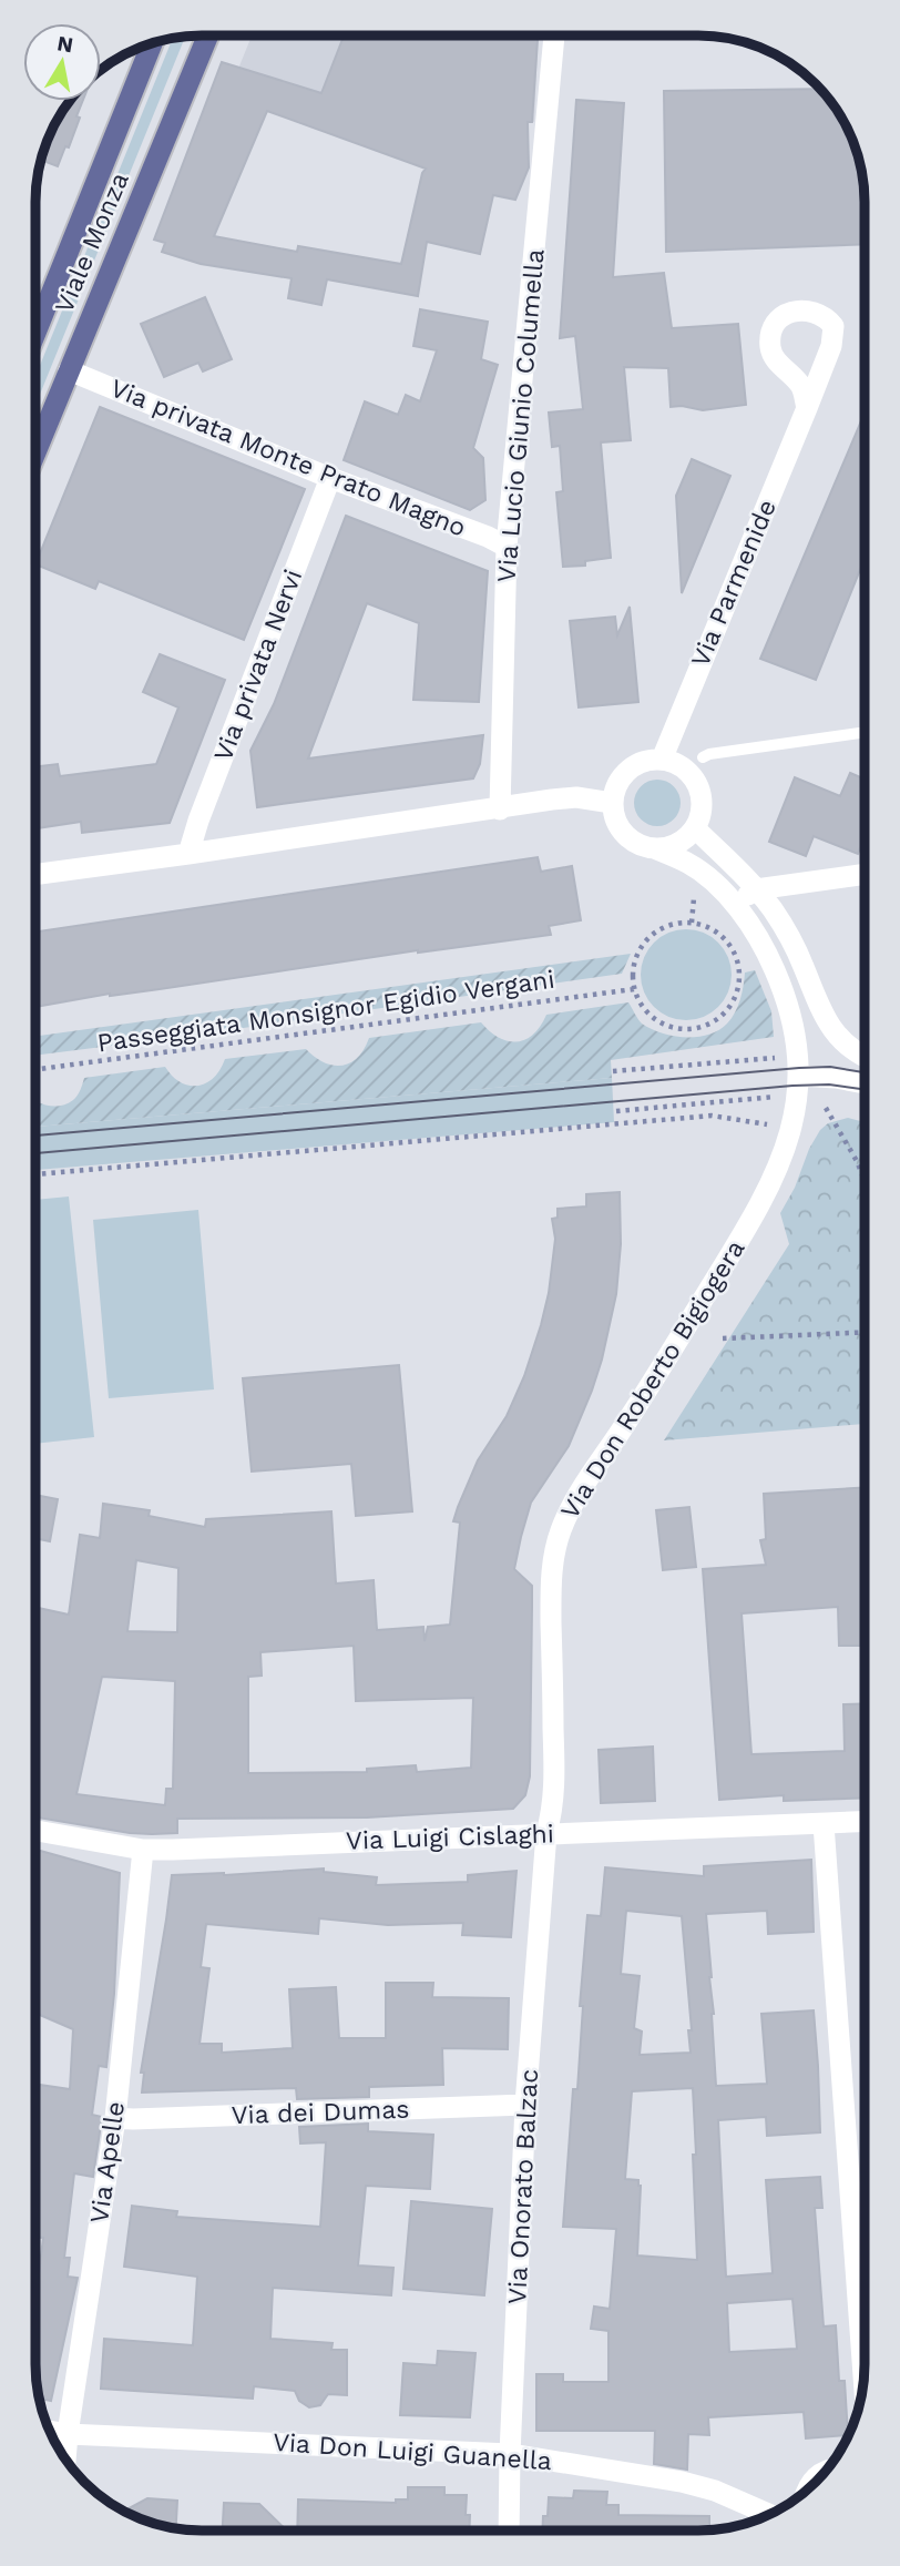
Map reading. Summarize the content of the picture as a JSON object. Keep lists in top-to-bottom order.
{
  "streets": {
    "main road": ["Viale Monza"],
    "street": [
      "Via Lucio Giunio Columella",
      "Via privata Monte Prato Magno",
      "Via Parmenide",
      "Via privata Nervi",
      "Via Don Roberto Bigiogera",
      "Via Luigi Cislaghi",
      "Via dei Dumas",
      "Via Apelle",
      "Via Onorato Balzac",
      "Via Don Luigi Guanella"
    ],
    "path": ["Passeggiata Monsignor Egidio Vergani"]
  },
  "crossings": [
    ["Viale Monza", "Via privata Monte Prato Magno"],
    ["Via Lucio Giunio Columella", "Via privata Monte Prato Magno"],
    ["Via privata Monte Prato Magno", "Via privata Nervi"],
    ["Via Parmenide", "Via Don Roberto Bigiogera"],
    ["Via Don Roberto Bigiogera", "Via Luigi Cislaghi"],
    ["Via Don Roberto Bigiogera", "Via Onorato Balzac"],
    ["Via Luigi Cislaghi", "Via Apelle"],
    ["Via Luigi Cislaghi", "Via Onorato Balzac"],
    ["Via dei Dumas", "Via Apelle"],
    ["Via dei Dumas", "Via Onorato Balzac"],
    ["Via Apelle", "Via Don Luigi Guanella"],
    ["Via Onorato Balzac", "Via Don Luigi Guanella"]
  ],
  "north": "top"
}
